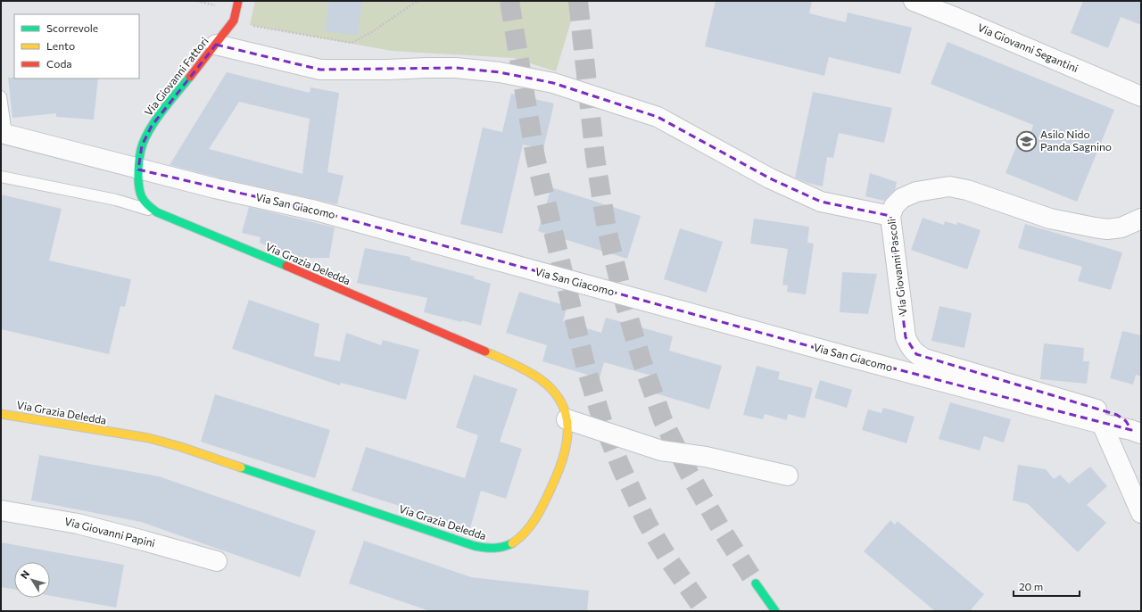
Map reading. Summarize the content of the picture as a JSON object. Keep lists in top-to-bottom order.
{
  "streets": {
    "main road": ["Via Giovanni Fattori", "Via Grazia Deledda"],
    "street": [
      "Via Giovanni Segantini",
      "Via San Giacomo",
      "Via Giovanni Pascoli",
      "Via Giovanni Papini"
    ]
  },
  "crossings": [
    ["Via Giovanni Fattori", "Via San Giacomo"],
    ["Via Giovanni Fattori", "Via Grazia Deledda"],
    ["Via San Giacomo", "Via Grazia Deledda"],
    ["Via San Giacomo", "Via Giovanni Pascoli"]
  ],
  "places": {
    "school or university": ["Asilo Nido Panda Sagnino"]
  },
  "legend": ["Scorrevole", "Lento", "Coda"],
  "scale_bar": "20 m",
  "north": "top left"
}
